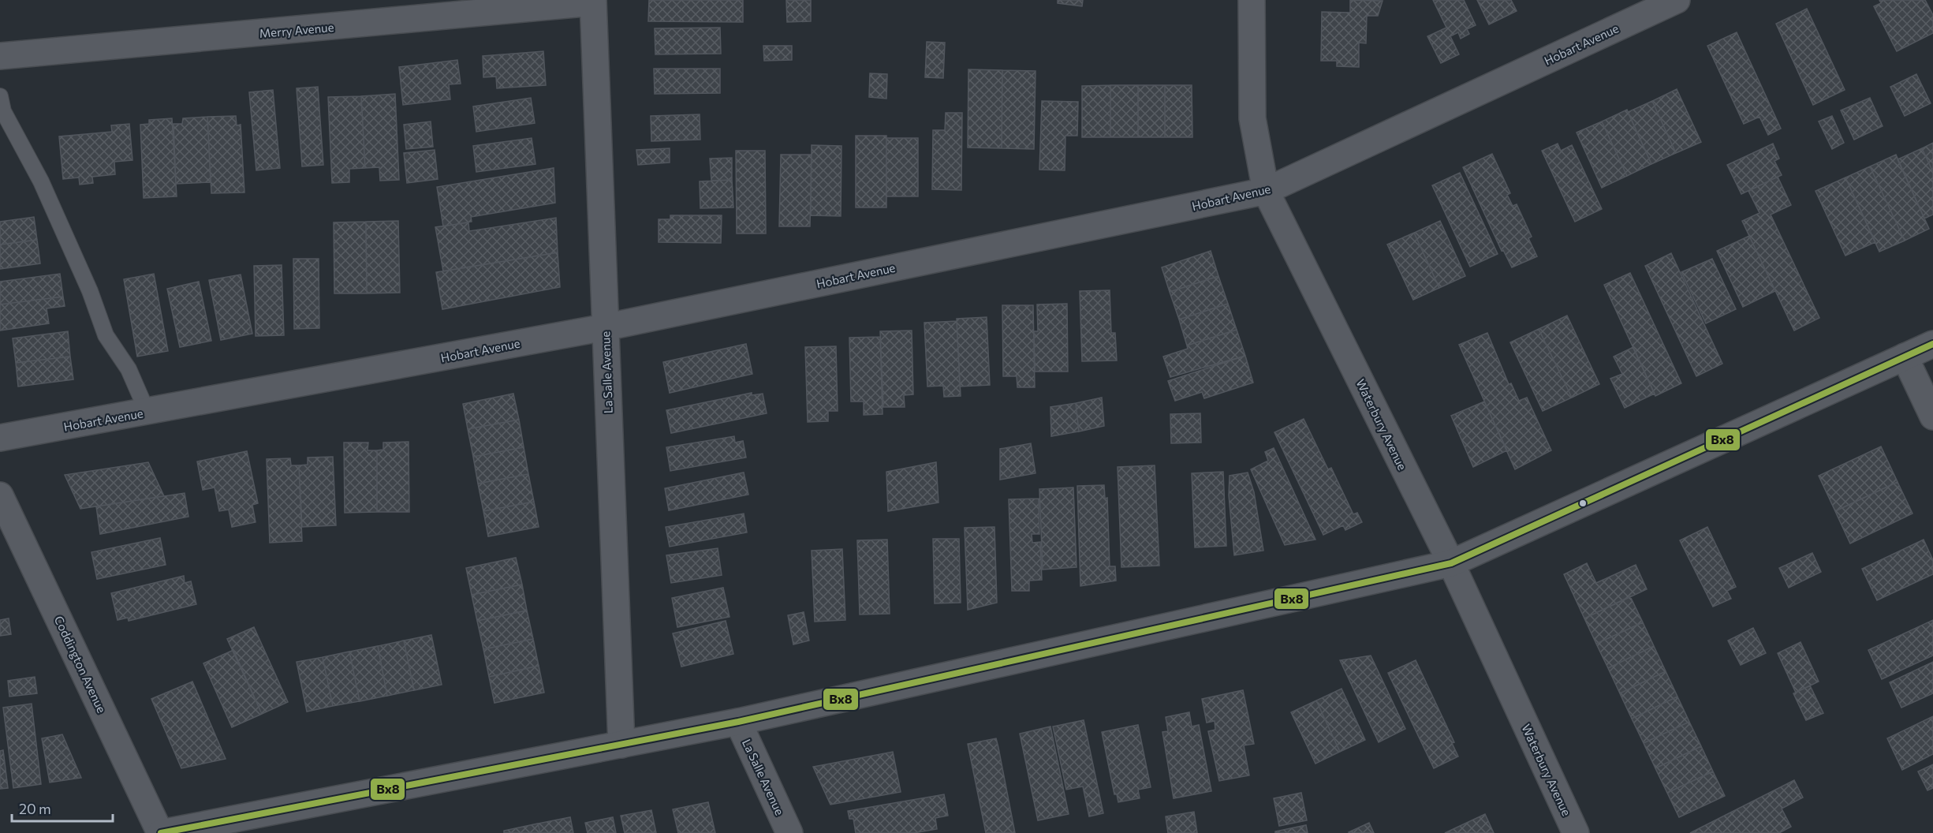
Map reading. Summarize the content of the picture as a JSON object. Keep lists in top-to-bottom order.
{
  "streets": {
    "street": [
      "Merry Avenue",
      "Hobart Avenue",
      "La Salle Avenue",
      "Waterbury Avenue",
      "Coddington Avenue"
    ]
  },
  "crossings": [
    ["Merry Avenue", "La Salle Avenue"],
    ["Hobart Avenue", "La Salle Avenue"],
    ["Hobart Avenue", "Waterbury Avenue"]
  ],
  "lines": ["transit line Bx8"],
  "scale_bar": "20 m"
}
